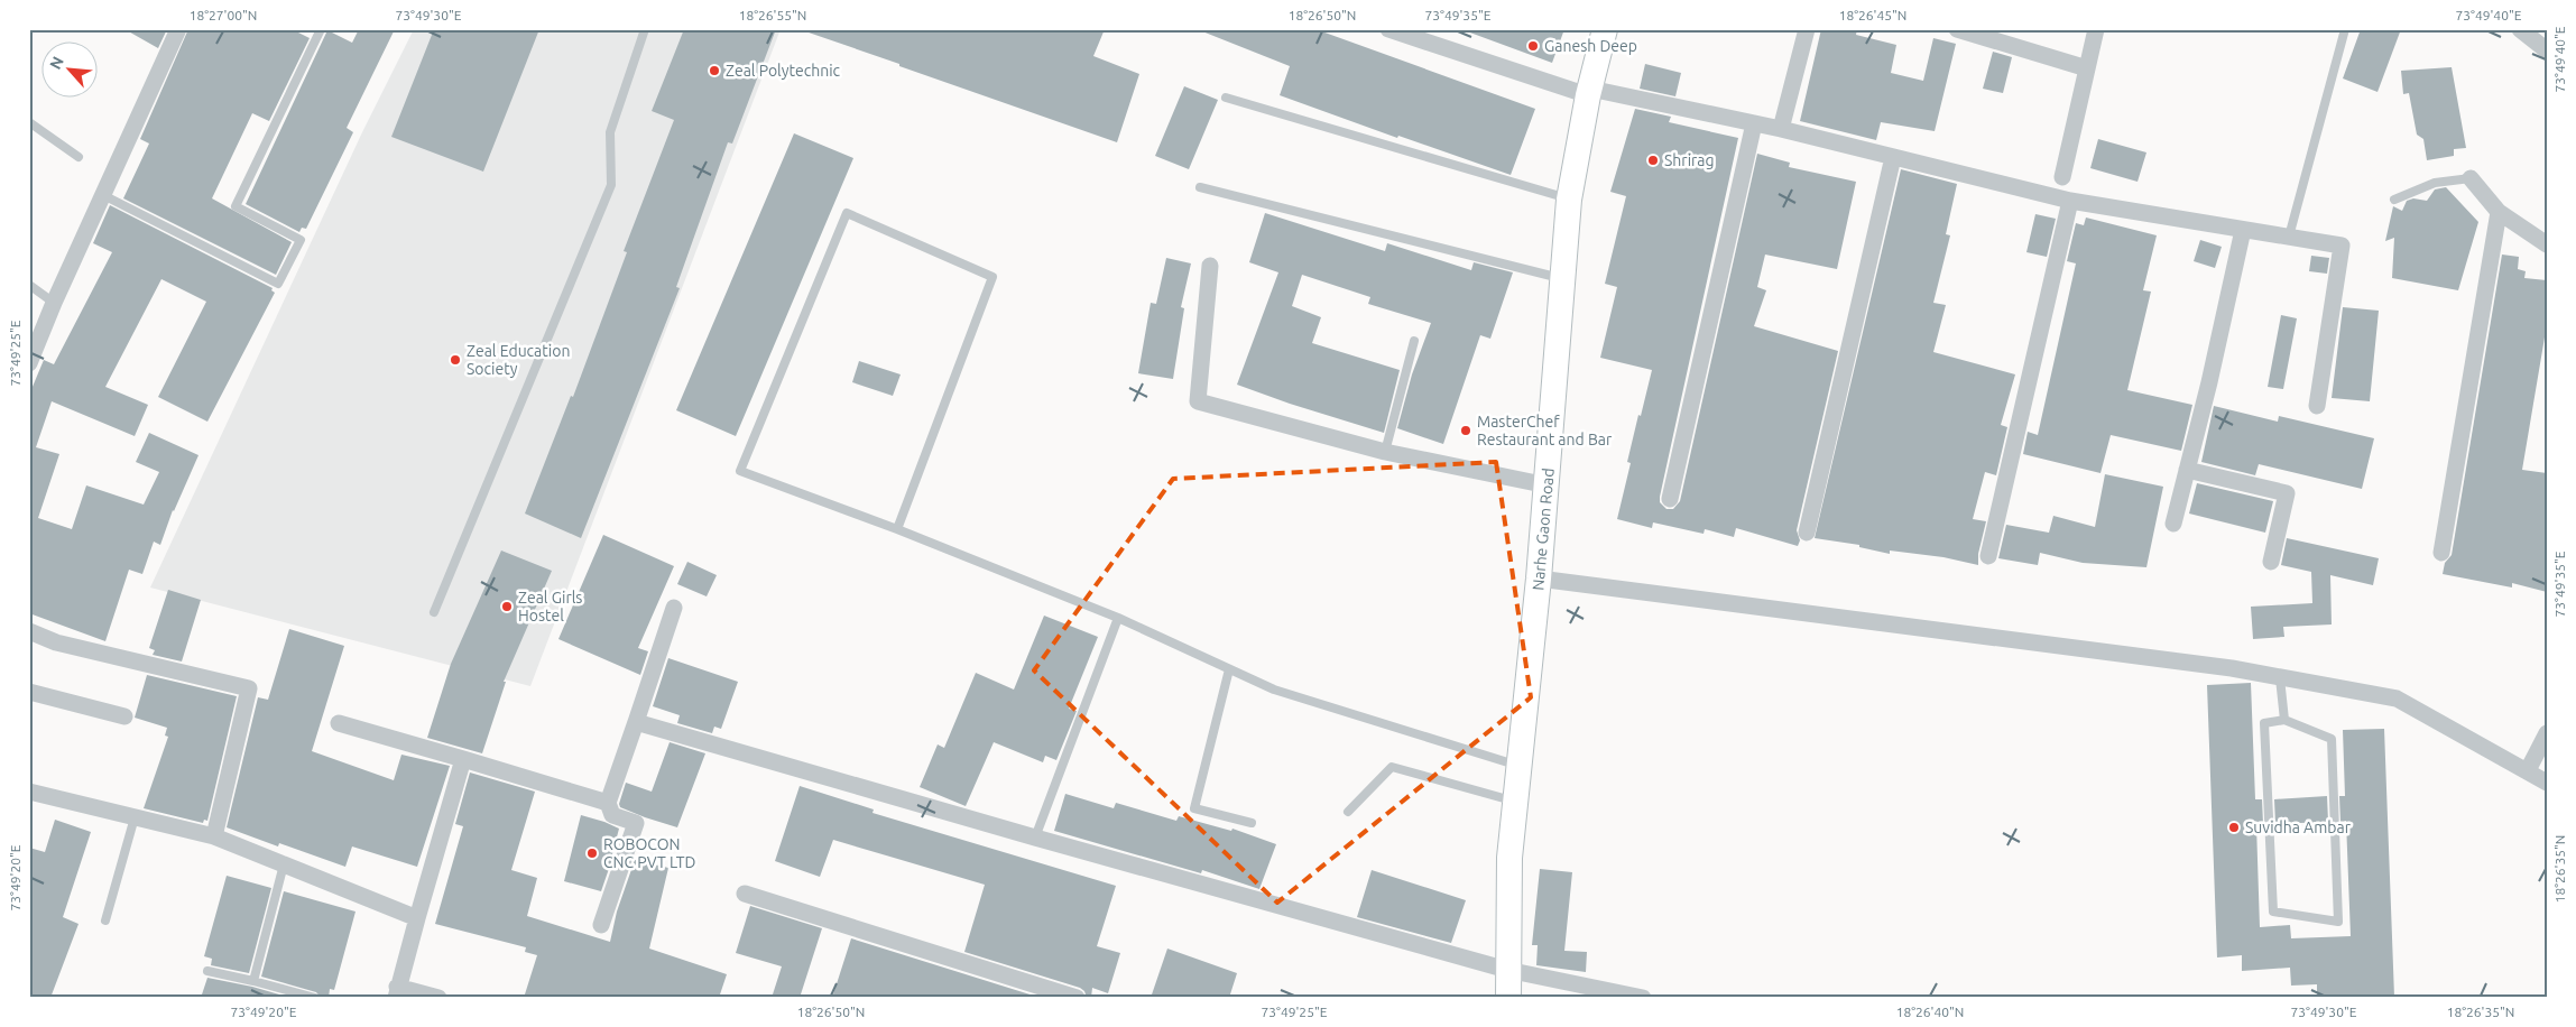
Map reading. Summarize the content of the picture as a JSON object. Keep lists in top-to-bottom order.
{
  "streets": {
    "street": ["Narhe Gaon Road"]
  },
  "places": [
    "Ganesh Deep",
    "Zeal Polytechnic",
    "Shrirag",
    "Zeal Education Society",
    "MasterChef Restaurant and Bar",
    "Zeal Girls Hostel",
    "Suvidha Ambar",
    "ROBOCON CNC PVT LTD"
  ],
  "north": "top left",
  "coordinates": [
    "18°27'00\"N",
    "73°49'30\"E",
    "18°26'55\"N",
    "18°26'50\"N",
    "73°49'35\"E",
    "18°26'45\"N",
    "73°49'40\"E",
    "73°49'25\"E",
    "18°26'35\"N",
    "73°49'20\"E",
    "18°26'40\"N"
  ]
}
